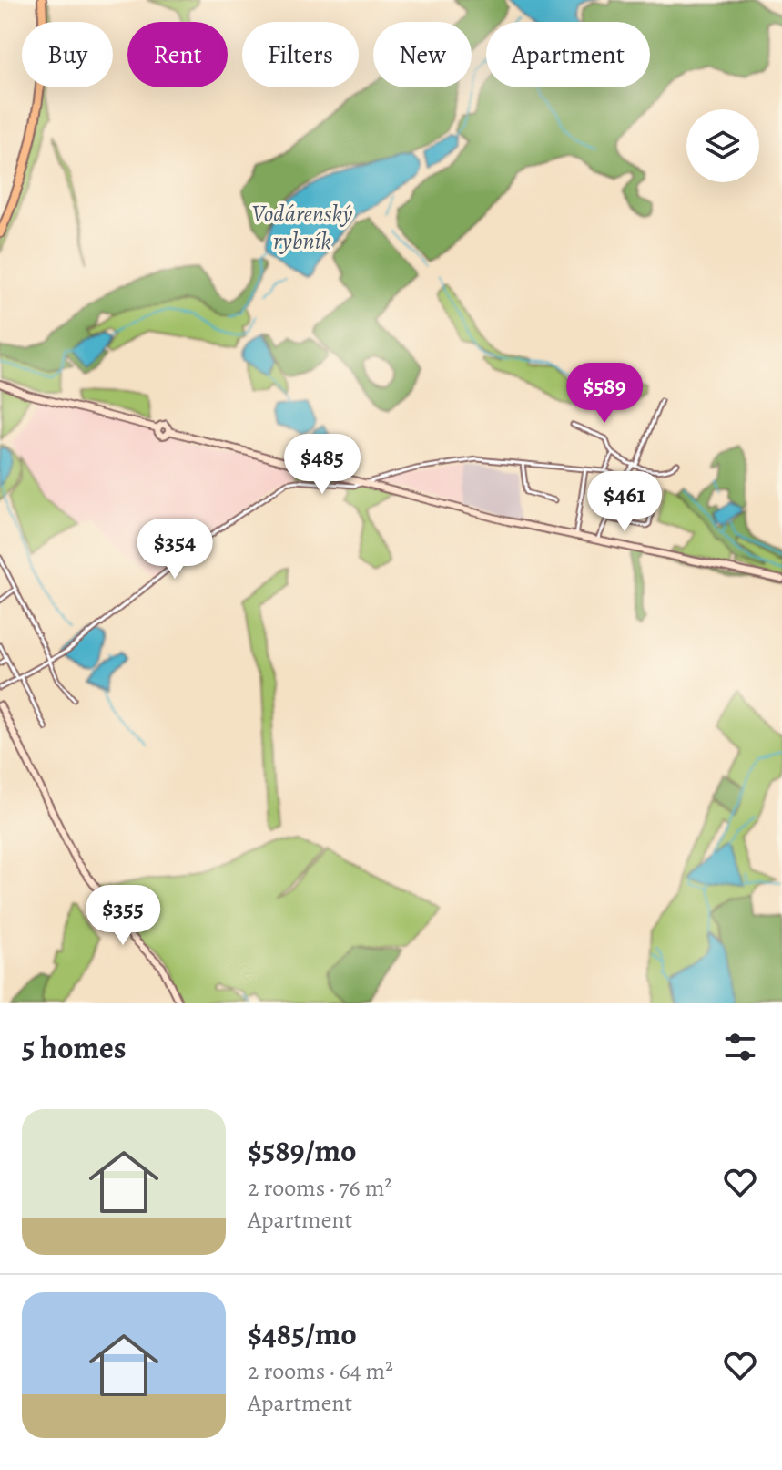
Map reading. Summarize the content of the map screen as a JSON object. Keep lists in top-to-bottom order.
{
  "water": ["Vodárenský rybník"],
  "page": {
    "chip": [
      "Buy",
      "Rent",
      "Filters",
      "New",
      "Apartment"
    ],
    "price": [
      "$589",
      "$485",
      "$461",
      "$354",
      "$355"
    ],
    "heading": "5 homes",
    "list": [
      {
        "name": "$589/mo",
        "note": "2 rooms · 76 m² · Apartment"
      },
      {
        "name": "$485/mo",
        "note": "2 rooms · 64 m² · Apartment"
      }
    ]
  }
}
